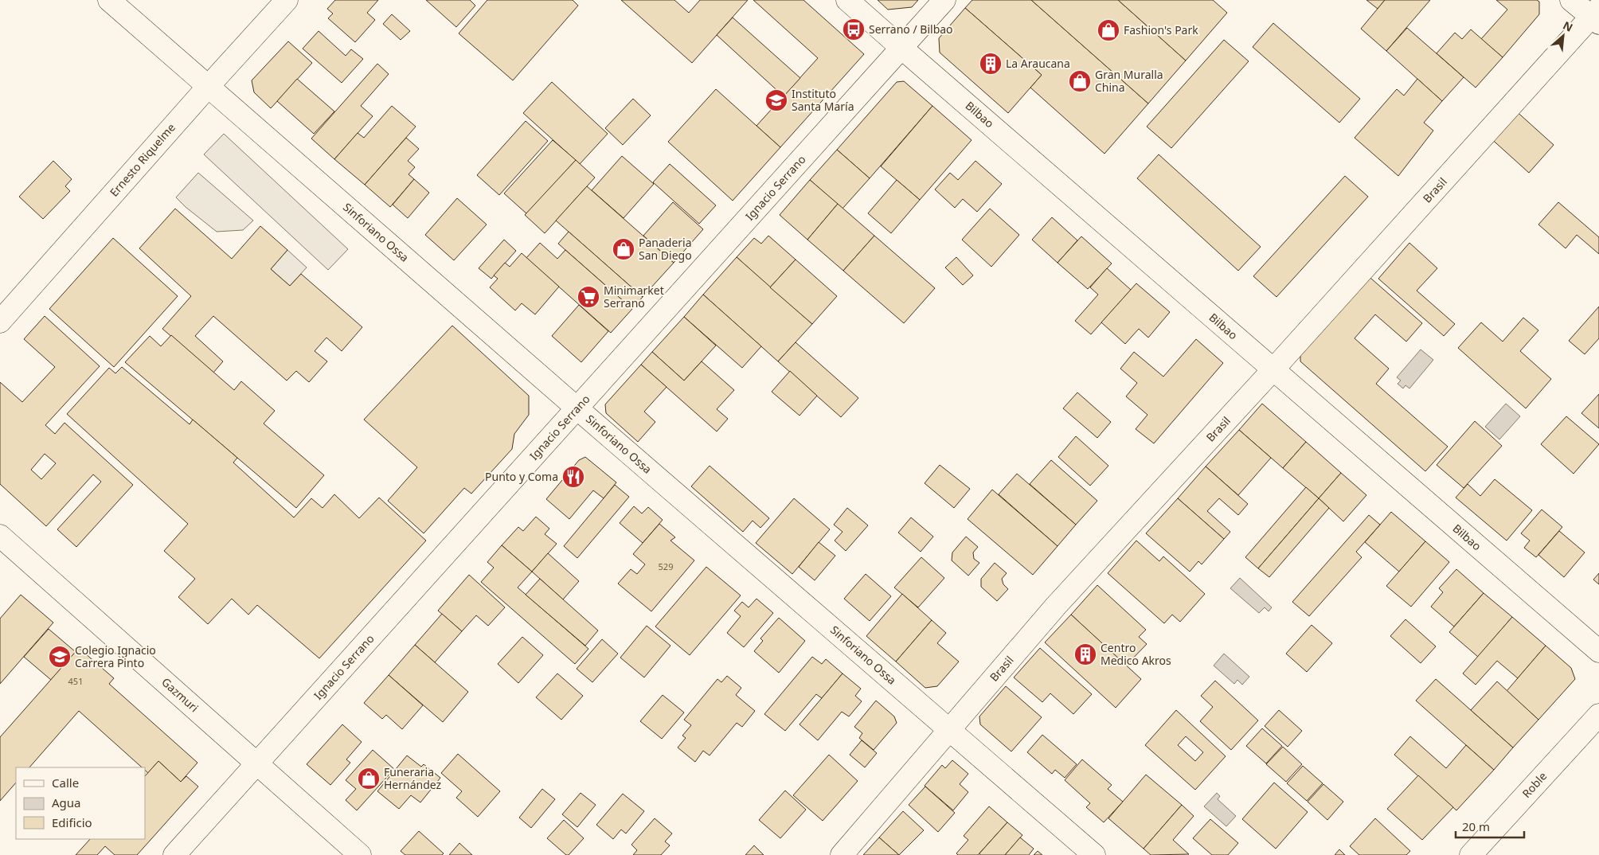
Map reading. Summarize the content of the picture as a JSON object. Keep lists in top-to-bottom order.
{
  "streets": {
    "street": [
      "Bilbao",
      "Ernesto Riquelme",
      "Ignacio Serrano",
      "Brasil",
      "Sinforiano Ossa",
      "Gazmuri",
      "Roble"
    ]
  },
  "crossings": [
    ["Bilbao", "Ignacio Serrano"],
    ["Bilbao", "Brasil"],
    ["Ernesto Riquelme", "Sinforiano Ossa"],
    ["Ignacio Serrano", "Sinforiano Ossa"],
    ["Ignacio Serrano", "Gazmuri"],
    ["Brasil", "Sinforiano Ossa"]
  ],
  "places": {
    "bus stop": ["Serrano / Bilbao"],
    "shop": [
      "Fashion's Park",
      "Gran Muralla China",
      "Panaderia San Diego",
      "Funeraria Hernández"
    ],
    "building": ["La Araucana", "Centro Medico Akros"],
    "school or university": ["Instituto Santa María", "Colegio Ignacio Carrera Pinto"],
    "supermarket": ["Minimarket Serrano"],
    "restaurant": ["Punto y Coma"]
  },
  "house_numbers": ["529", "451"],
  "legend": ["Calle", "Agua", "Edificio"],
  "scale_bar": "20 m",
  "north": "top right"
}
